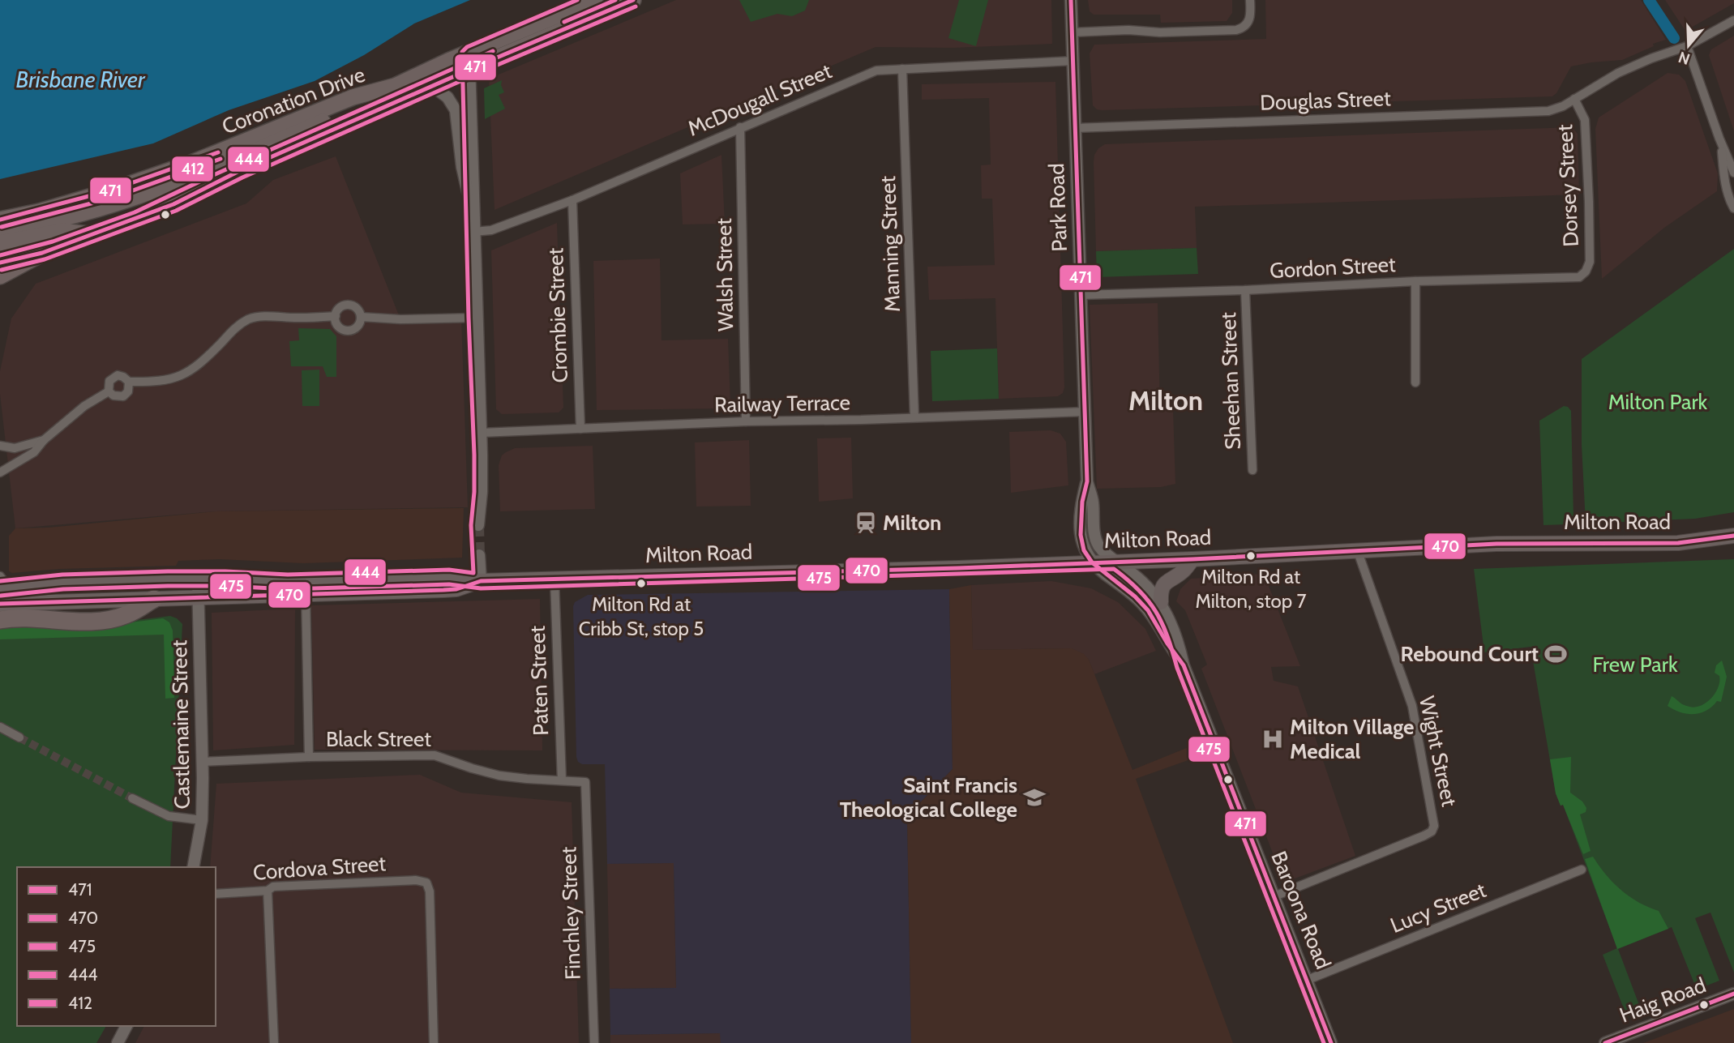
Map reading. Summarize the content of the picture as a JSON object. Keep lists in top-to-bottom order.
{
  "streets": {
    "highway": ["Coronation Drive"],
    "main road": ["Milton Road"],
    "street": [
      "McDougall Street",
      "Douglas Street",
      "Dorsey Street",
      "Park Road",
      "Manning Street",
      "Gordon Street",
      "Walsh Street",
      "Crombie Street",
      "Sheehan Street",
      "Railway Terrace",
      "Paten Street",
      "Castlemaine Street",
      "Black Street",
      "Wight Street",
      "Cordova Street",
      "Lucy Street",
      "Baroona Road",
      "Finchley Street",
      "Haig Road"
    ]
  },
  "crossings": [
    ["McDougall Street", "Park Road"],
    ["McDougall Street", "Manning Street"],
    ["McDougall Street", "Walsh Street"],
    ["McDougall Street", "Crombie Street"],
    ["Douglas Street", "Dorsey Street"],
    ["Douglas Street", "Park Road"],
    ["Dorsey Street", "Gordon Street"],
    ["Park Road", "Gordon Street"],
    ["Park Road", "Railway Terrace"],
    ["Park Road", "Milton Road"],
    ["Park Road", "Baroona Road"],
    ["Manning Street", "Railway Terrace"],
    ["Gordon Street", "Sheehan Street"],
    ["Walsh Street", "Railway Terrace"],
    ["Crombie Street", "Railway Terrace"],
    ["Milton Road", "Paten Street"],
    ["Milton Road", "Castlemaine Street"],
    ["Milton Road", "Wight Street"],
    ["Milton Road", "Baroona Road"],
    ["Paten Street", "Black Street"],
    ["Castlemaine Street", "Black Street"],
    ["Black Street", "Finchley Street"],
    ["Wight Street", "Baroona Road"],
    ["Lucy Street", "Baroona Road"]
  ],
  "districts": ["Milton"],
  "water": ["Brisbane River"],
  "parks": ["Milton Park", "Frew Park"],
  "places": {
    "station": ["Milton"],
    "other": ["Milton Rd at Milton, stop 7", "Milton Rd at Cribb St, stop 5"],
    "sports": ["Rebound Court"],
    "hospital": ["Milton Village Medical"],
    "school or university": ["Saint Francis Theological College"]
  },
  "lines": [
    "transit line 471",
    "transit line 444",
    "transit line 412",
    "transit line 470",
    "transit line 475"
  ],
  "legend": [
    "471",
    "470",
    "475",
    "444",
    "412"
  ],
  "north": "bottom"
}
